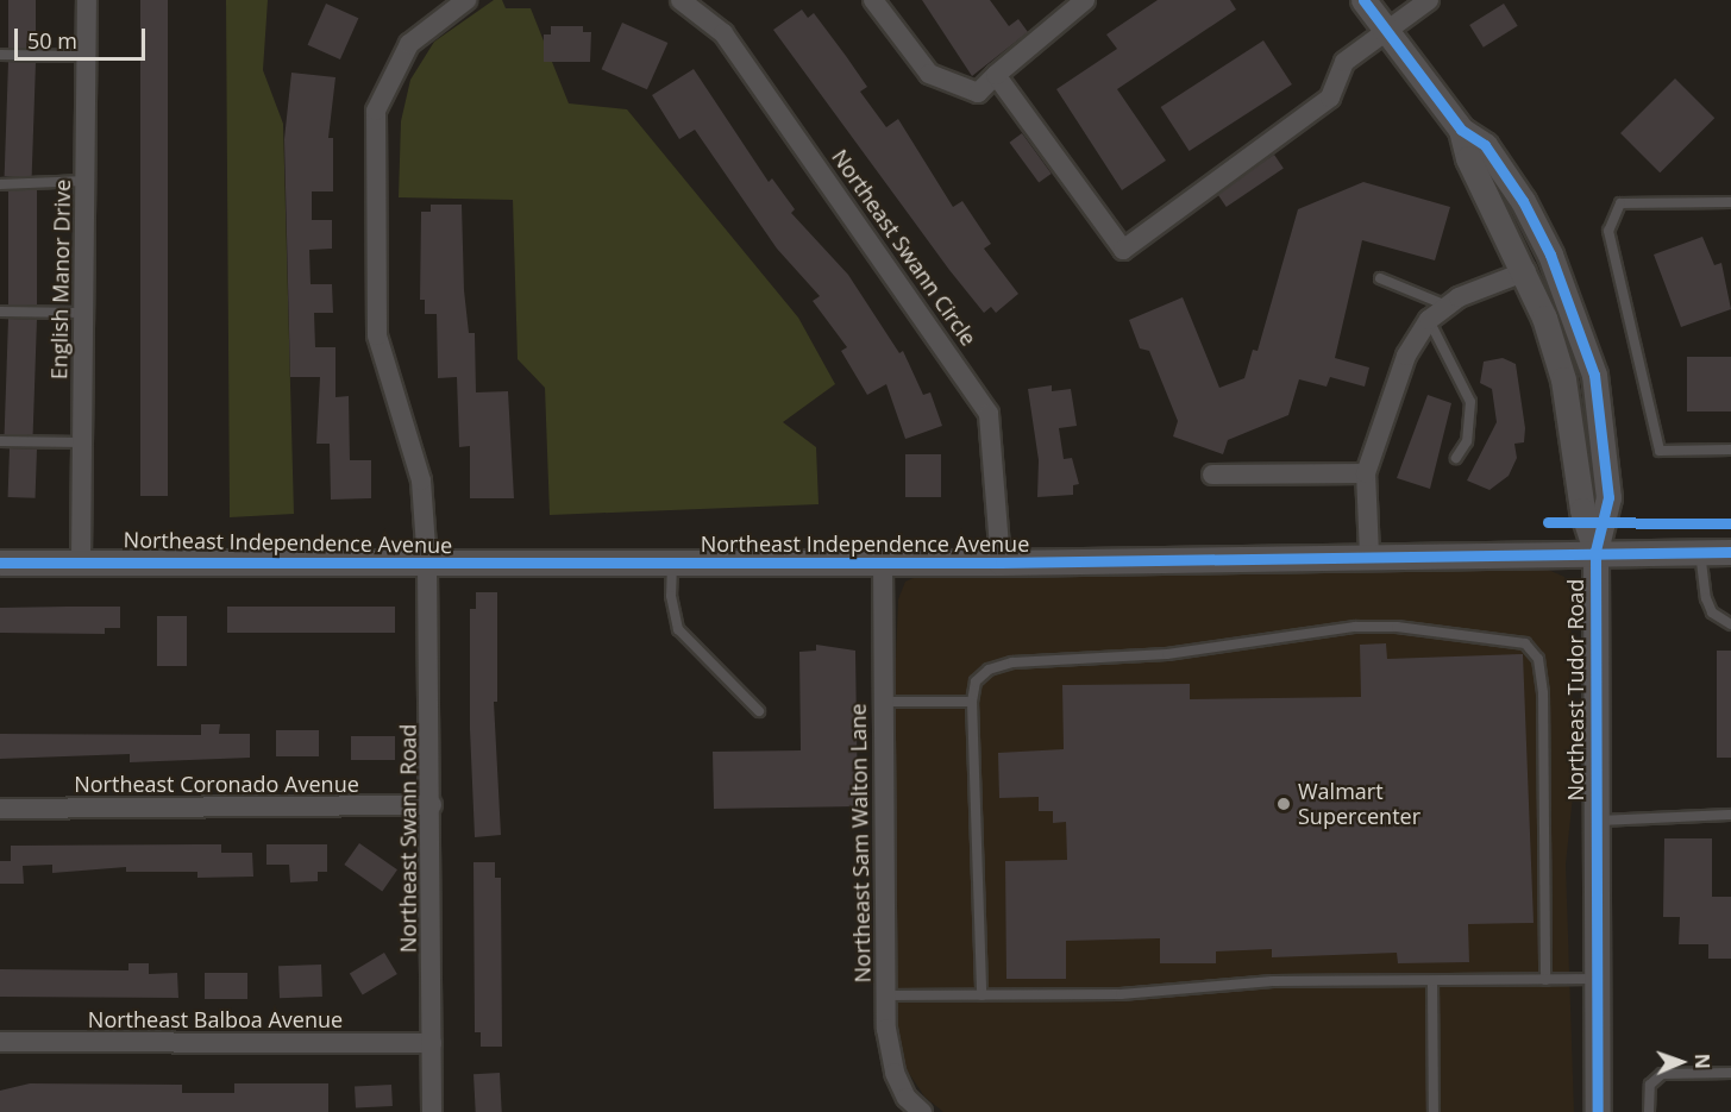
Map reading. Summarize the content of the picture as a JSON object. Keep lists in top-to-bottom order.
{
  "streets": {
    "street": [
      "Northeast Swann Circle",
      "English Manor Drive",
      "Northeast Independence Avenue",
      "Northeast Tudor Road",
      "Northeast Coronado Avenue",
      "Northeast Swann Road",
      "Northeast Sam Walton Lane",
      "Northeast Balboa Avenue"
    ]
  },
  "crossings": [
    ["Northeast Swann Circle", "Northeast Independence Avenue"],
    ["English Manor Drive", "Northeast Independence Avenue"],
    ["Northeast Independence Avenue", "Northeast Tudor Road"],
    ["Northeast Independence Avenue", "Northeast Swann Road"],
    ["Northeast Independence Avenue", "Northeast Sam Walton Lane"],
    ["Northeast Coronado Avenue", "Northeast Swann Road"],
    ["Northeast Swann Road", "Northeast Balboa Avenue"]
  ],
  "places": ["Walmart Supercenter"],
  "scale_bar": "50 m",
  "north": "right"
}
